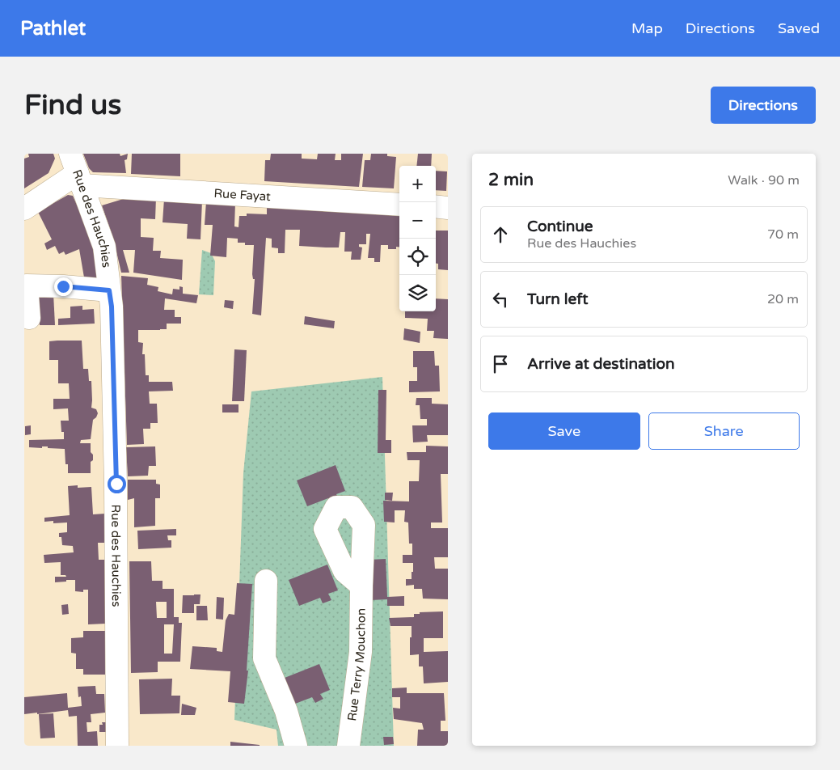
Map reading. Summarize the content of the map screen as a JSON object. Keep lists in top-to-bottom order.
{
  "streets": {
    "street": ["Rue Fayat", "Rue des Hauchies", "Rue Terry Mouchon"]
  },
  "crossings": [
    ["Rue Fayat", "Rue des Hauchies"]
  ],
  "page": {
    "header": "Pathlet",
    "nav": ["Map", "Directions", "Saved"],
    "buttons": [
      "Directions",
      ["Save", "Share"]
    ],
    "title": "Find us",
    "heading": ["2 min", "Walk · 90 m"],
    "map_buttons": ["+", "−"],
    "list": [
      ["Continue", "Rue des Hauchies", "70 m"],
      ["Turn left", "20 m"],
      "Arrive at destination"
    ]
  }
}
